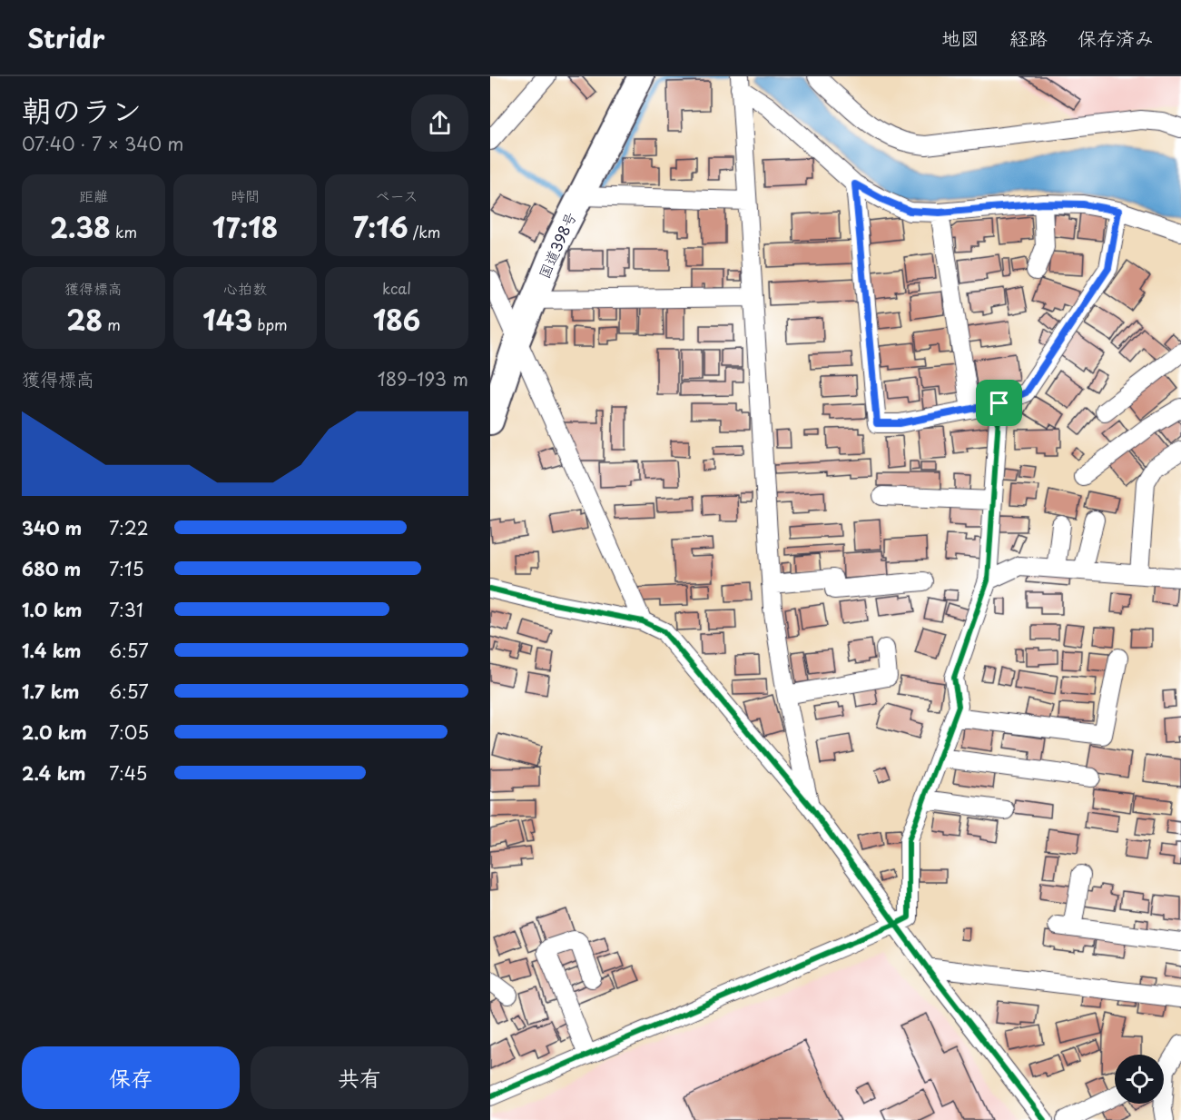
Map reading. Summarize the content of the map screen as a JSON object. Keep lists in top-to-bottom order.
{
  "streets": {
    "highway": ["国道398号"]
  },
  "page": {
    "header": "Stridr",
    "nav": ["地図", "経路", "保存済み"],
    "heading": ["朝のラン", "07:40 · 7 × 340 m"],
    "stats": [
      ["距離", "2.38 km"],
      ["時間", "17:18"],
      ["ペース", "7:16 /km"],
      ["獲得標高", "28 m"],
      ["心拍数", "143 bpm"],
      ["kcal", "186"]
    ],
    "chart": ["獲得標高", "189–193 m"],
    "list": [
      {
        "name": "340 m",
        "note": "7:22"
      },
      {
        "name": "680 m",
        "note": "7:15"
      },
      {
        "name": "1.0 km",
        "note": "7:31"
      },
      {
        "name": "1.4 km",
        "note": "6:57"
      },
      {
        "name": "1.7 km",
        "note": "6:57"
      },
      {
        "name": "2.0 km",
        "note": "7:05"
      },
      {
        "name": "2.4 km",
        "note": "7:45"
      }
    ],
    "buttons": ["保存", "共有"]
  }
}
